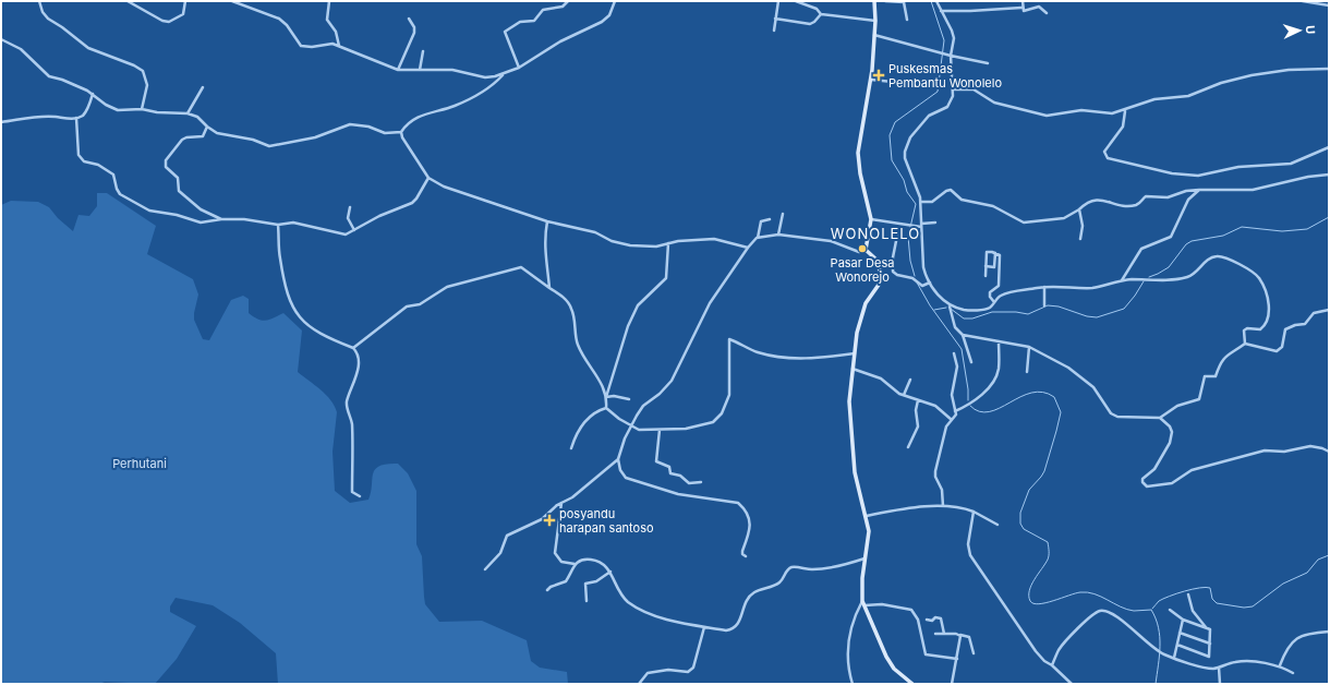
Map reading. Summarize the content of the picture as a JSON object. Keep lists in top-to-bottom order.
{
  "districts": ["WONOLELO"],
  "parks": ["Perhutani"],
  "places": {
    "health": ["Puskesmas Pembantu Wonolelo", "posyandu harapan santoso"],
    "other": ["Pasar Desa Wonorejo"]
  },
  "north": "right"
}
